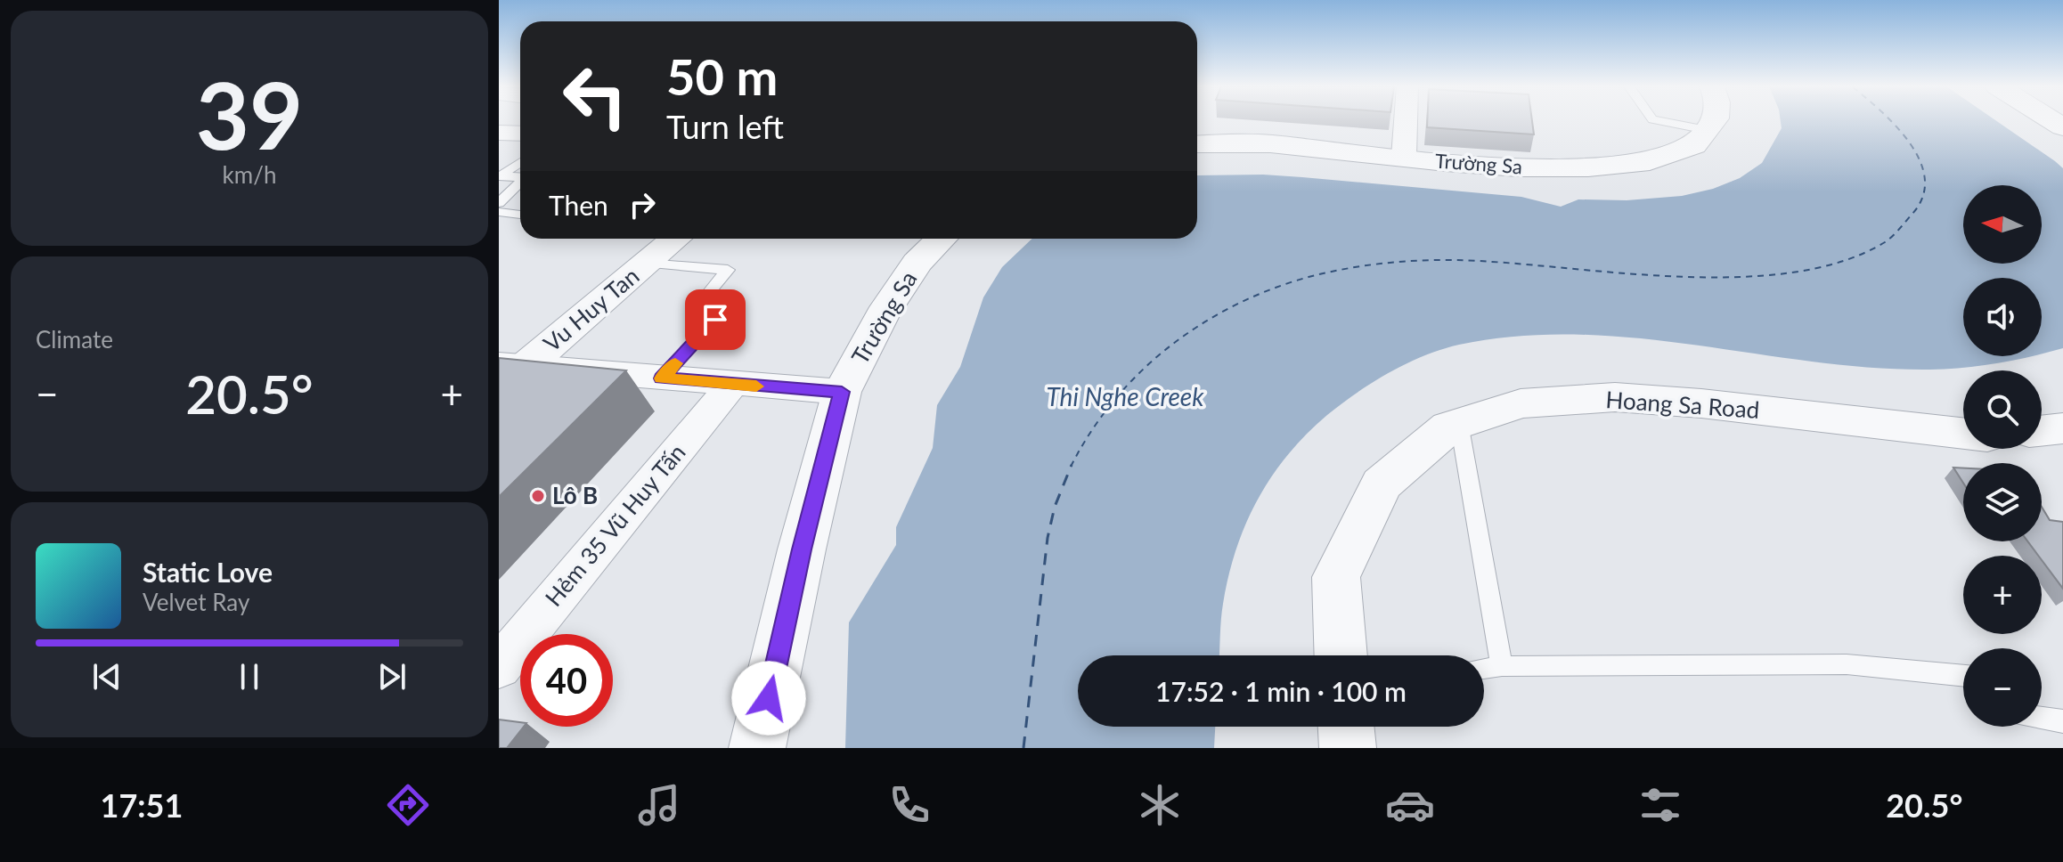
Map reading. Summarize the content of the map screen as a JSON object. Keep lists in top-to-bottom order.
{
  "streets": {
    "street": [
      "Trường Sa",
      "Vu Huy Tan",
      "Hoang Sa Road",
      "Hẻm 35 Vũ Huy Tấn"
    ]
  },
  "water": ["Thi Nghe Creek"],
  "places": ["Lô B"],
  "north": "left",
  "page": {
    "tile": [
      ["39", "km/h"],
      "Climate"
    ],
    "turn": ["50 m", "Turn left"],
    "then": "Then",
    "map_buttons": ["+", "−"],
    "heat": ["−", "20.5°", "+"],
    "song": ["Static Love", "Velvet Ray"],
    "limit": "40",
    "trip": "17:52 · 1 min · 100 m",
    "tabs": ["17:51", "20.5°"]
  }
}
